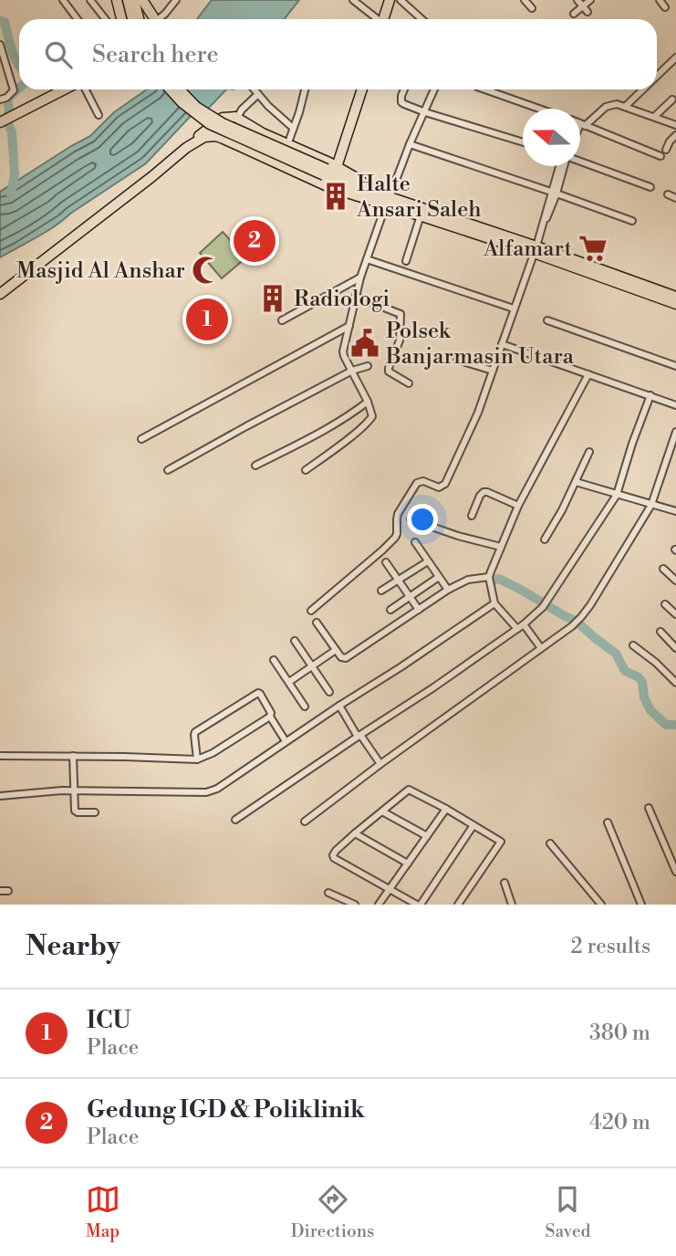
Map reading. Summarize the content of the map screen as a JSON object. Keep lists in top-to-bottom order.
{
  "places": {
    "building": ["Halte Ansari Saleh", "Radiologi"],
    "supermarket": ["Alfamart"],
    "mosque": ["Masjid Al Anshar"],
    "public building": ["Polsek Banjarmasin Utara"]
  },
  "north": "left",
  "page": {
    "search": "Search here",
    "pins": ["2", "1"],
    "heading": ["Nearby", "2 results"],
    "list": [
      {
        "mark": "1",
        "name": "ICU",
        "note": "Place",
        "value": "380 m"
      },
      {
        "mark": "2",
        "name": "Gedung IGD & Poliklinik",
        "note": "Place",
        "value": "420 m"
      }
    ],
    "nav": ["Map", "Directions", "Saved"]
  }
}
